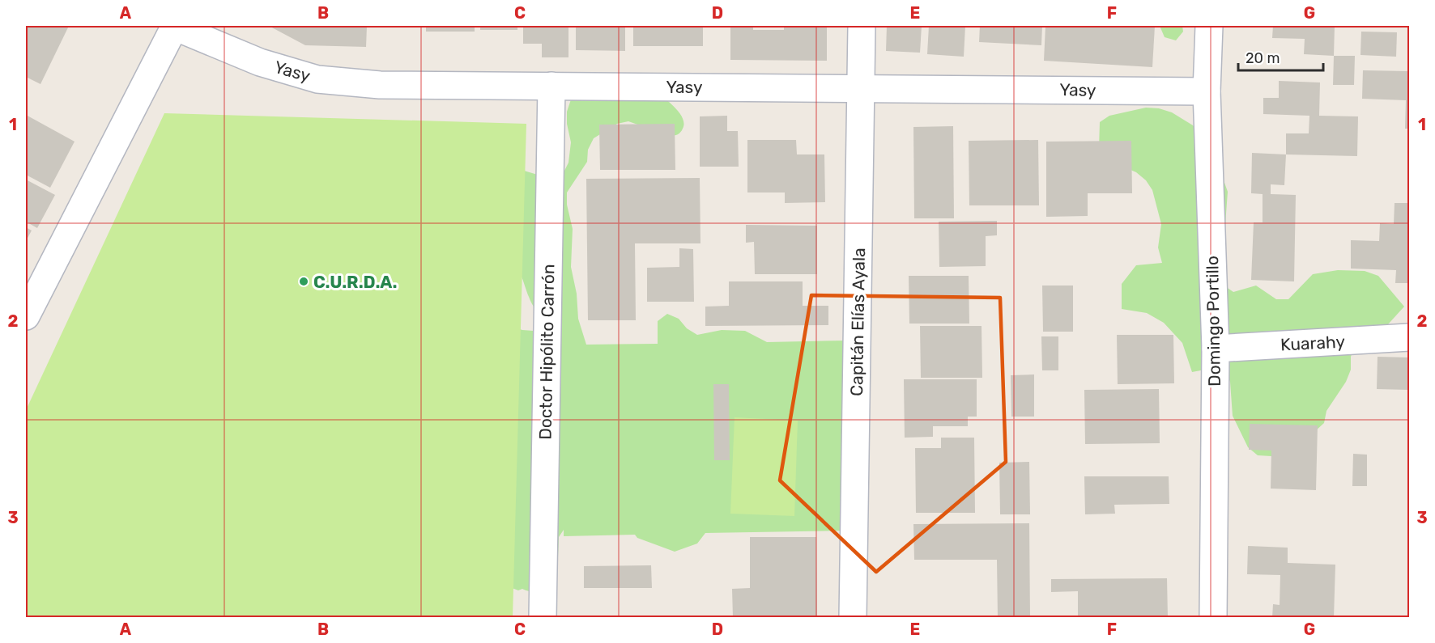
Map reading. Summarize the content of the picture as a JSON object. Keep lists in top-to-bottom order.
{
  "streets": {
    "street": [
      "Yasy",
      "Domingo Portillo",
      "Capitán Elías Ayala",
      "Kuarahy",
      "Doctor Hipólito Carrón"
    ]
  },
  "crossings": [
    ["Yasy", "Domingo Portillo"],
    ["Yasy", "Capitán Elías Ayala"],
    ["Yasy", "Doctor Hipólito Carrón"],
    ["Domingo Portillo", "Kuarahy"]
  ],
  "places": ["C.U.R.D.A."],
  "scale_bar": "20 m",
  "grid": {
    "columns": [
      "A",
      "B",
      "C",
      "D",
      "E",
      "F",
      "G"
    ],
    "rows": ["1", "2", "3"]
  }
}
